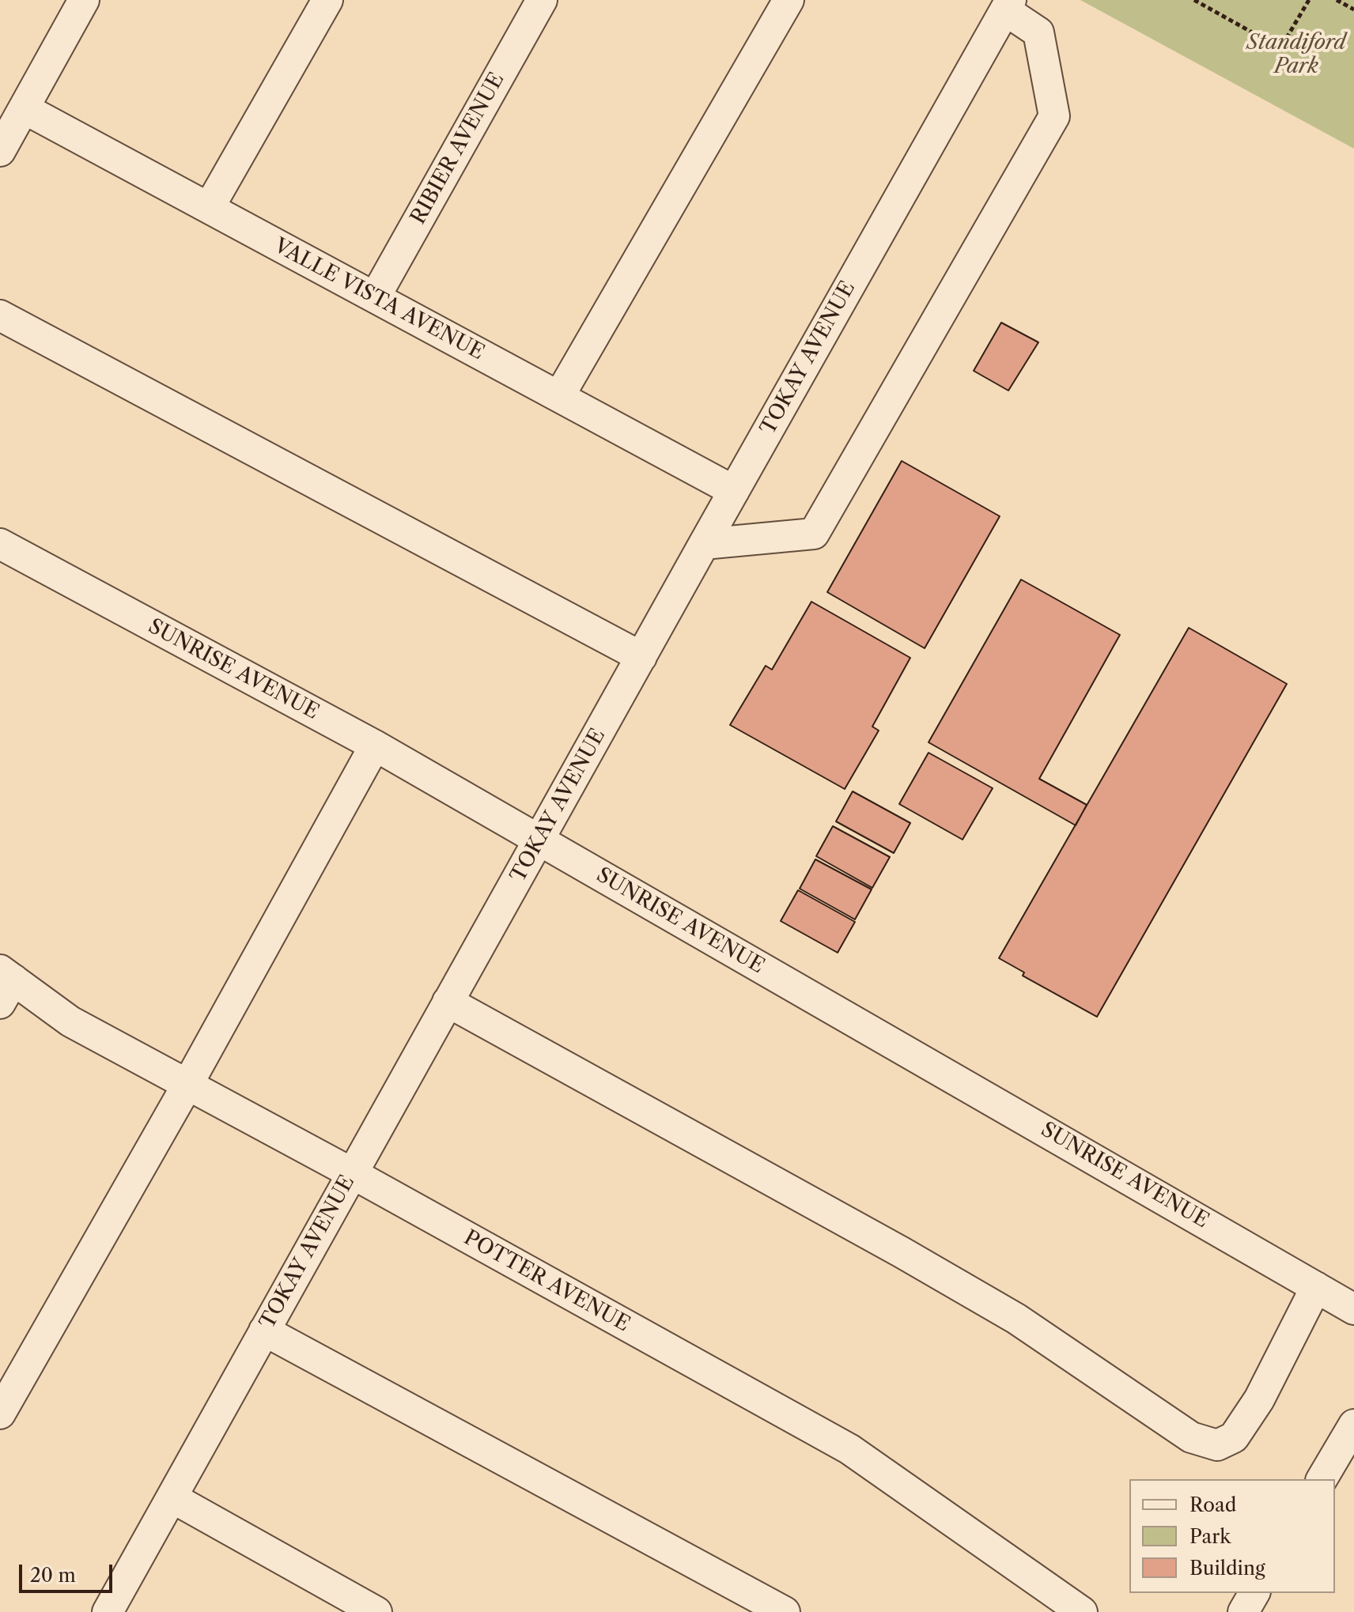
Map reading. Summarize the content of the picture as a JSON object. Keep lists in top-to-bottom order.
{
  "streets": {
    "street": [
      "RIBIER AVENUE",
      "VALLE VISTA AVENUE",
      "TOKAY AVENUE",
      "SUNRISE AVENUE",
      "POTTER AVENUE"
    ]
  },
  "crossings": [
    ["RIBIER AVENUE", "VALLE VISTA AVENUE"],
    ["VALLE VISTA AVENUE", "TOKAY AVENUE"],
    ["TOKAY AVENUE", "SUNRISE AVENUE"],
    ["TOKAY AVENUE", "POTTER AVENUE"]
  ],
  "parks": ["Standiford Park"],
  "legend": ["Road", "Park", "Building"],
  "scale_bar": "20 m"
}
